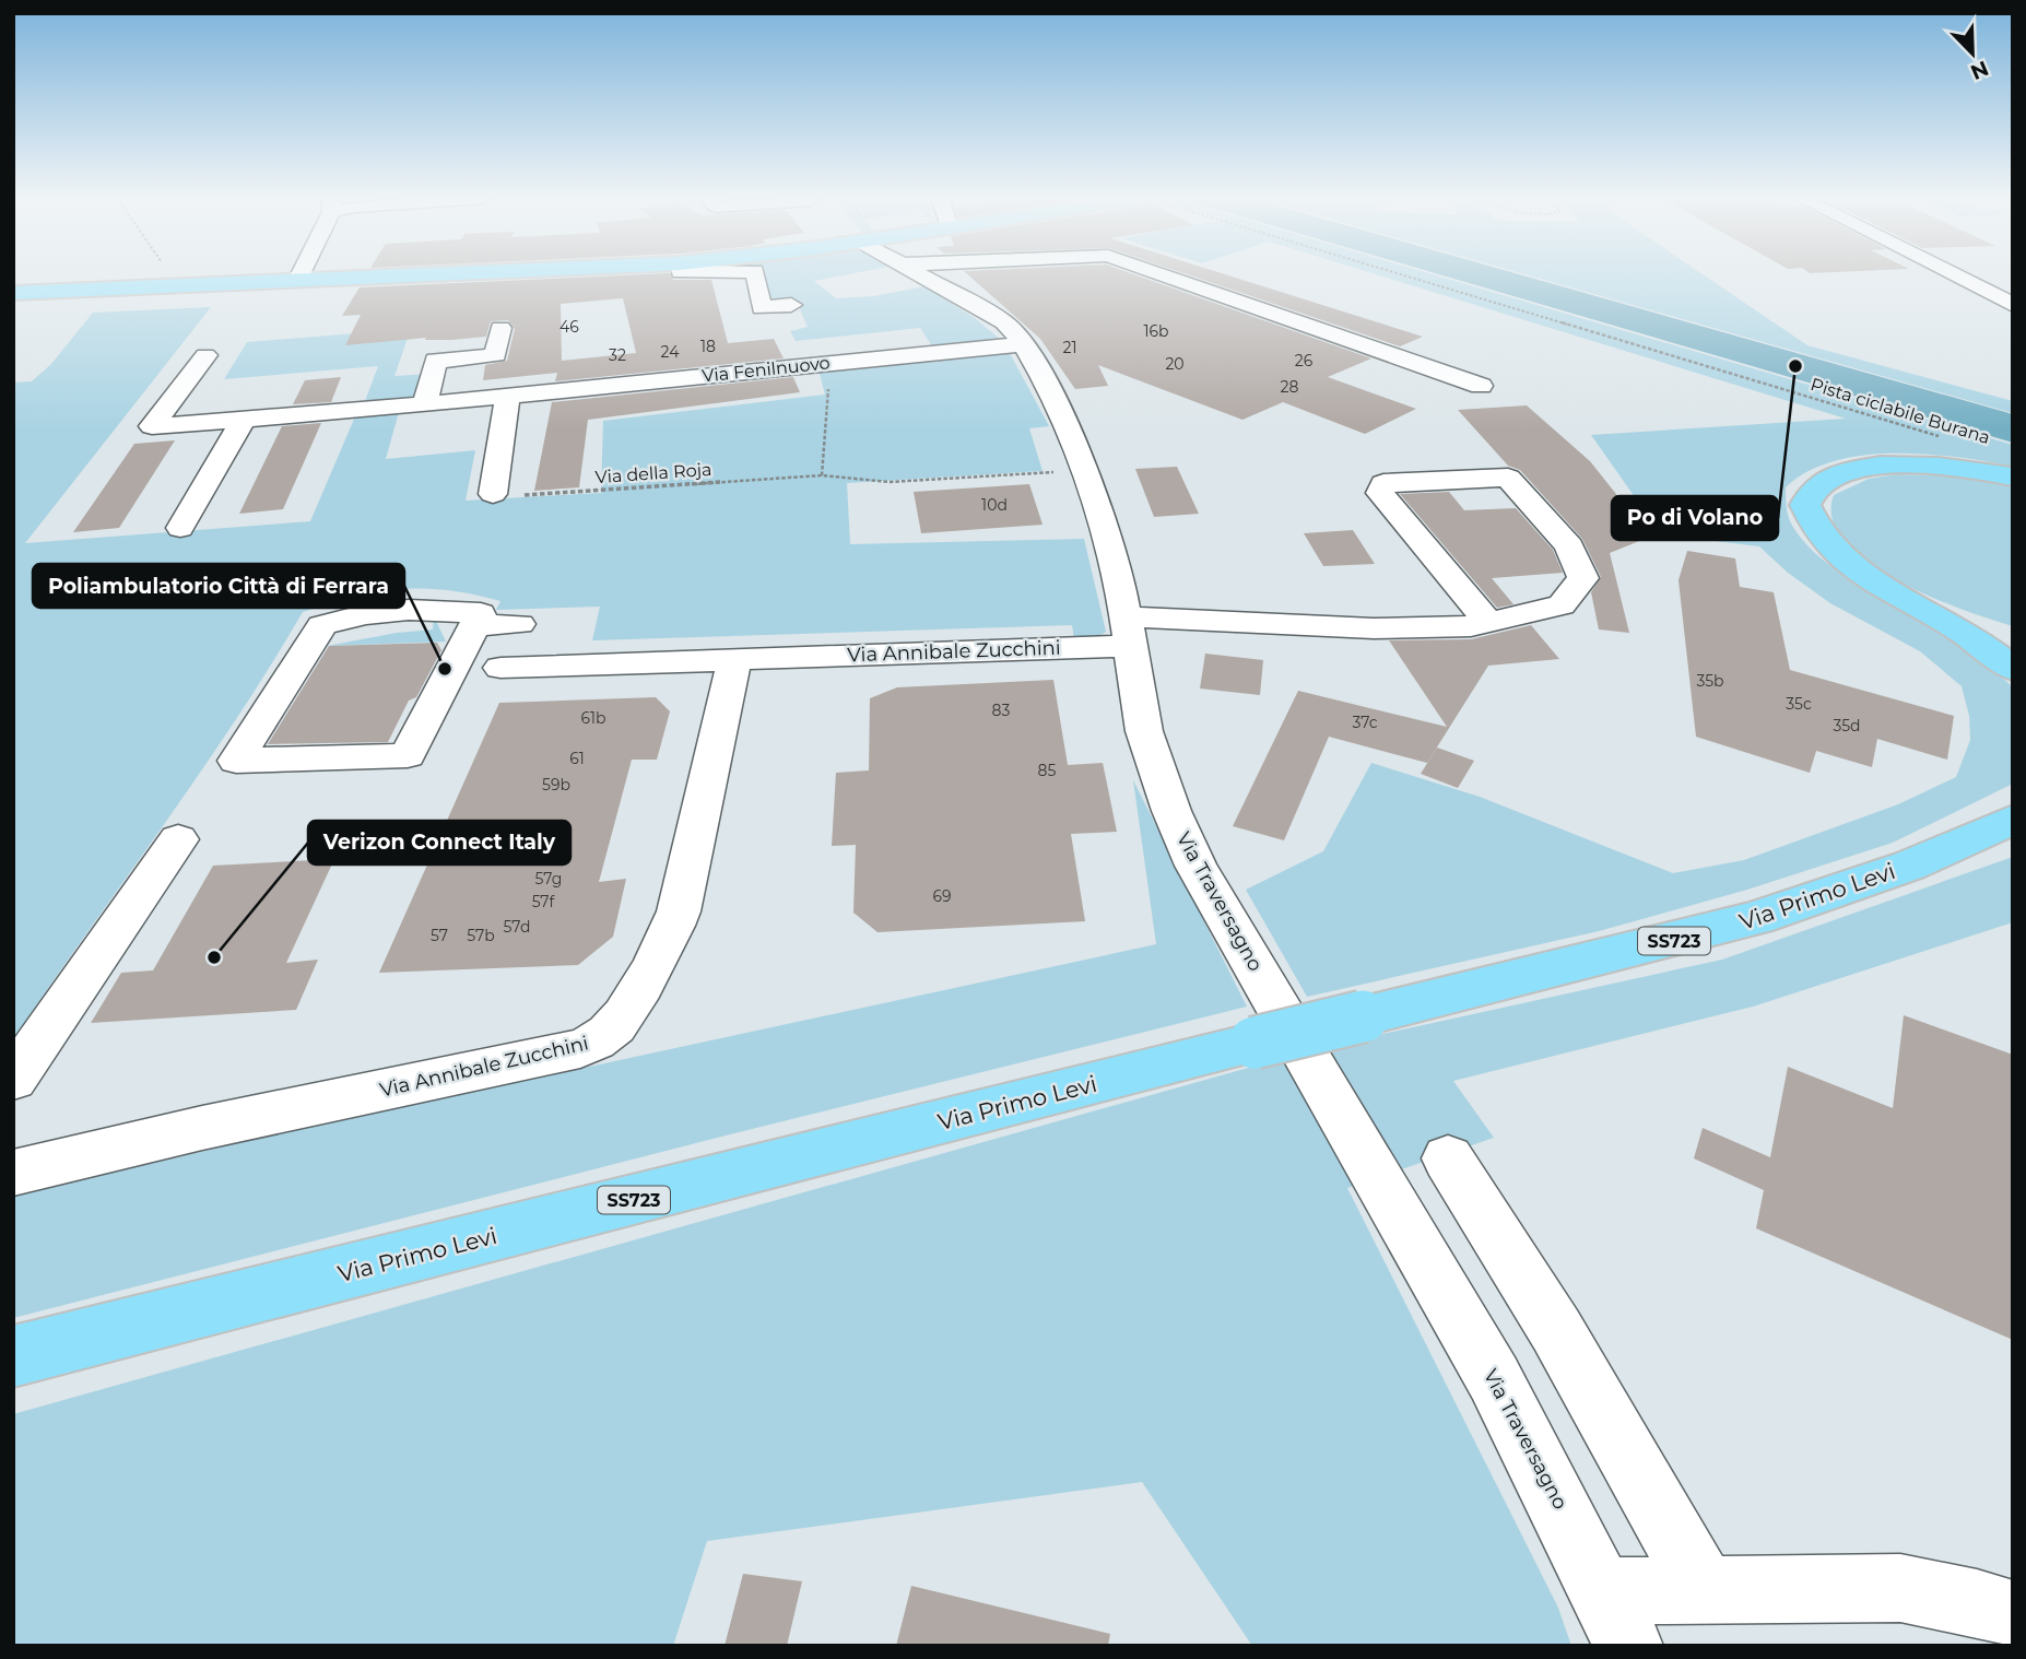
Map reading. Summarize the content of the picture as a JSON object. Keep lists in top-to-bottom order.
{
  "streets": {
    "main road": ["Via Primo Levi", "SS723"],
    "street": ["Via Fenilnuovo", "Via Annibale Zucchini", "Via Traversagno"],
    "path": ["Pista ciclabile Burana", "Via della Roja"]
  },
  "crossings": [
    ["Via Fenilnuovo", "Via Traversagno"],
    ["Via della Roja", "Via Traversagno"],
    ["Via Annibale Zucchini", "Via Traversagno"]
  ],
  "places": ["Po di Volano", "Poliambulatorio Città di Ferrara", "Verizon Connect Italy"],
  "house_numbers": [
    "46",
    "16b",
    "18",
    "21",
    "24",
    "32",
    "26",
    "20",
    "28",
    "10d",
    "35b",
    "35c",
    "83",
    "61b",
    "37c",
    "35d",
    "61",
    "85",
    "59b",
    "57g",
    "69",
    "57f",
    "57d",
    "57",
    "57b"
  ],
  "north": "bottom right"
}
